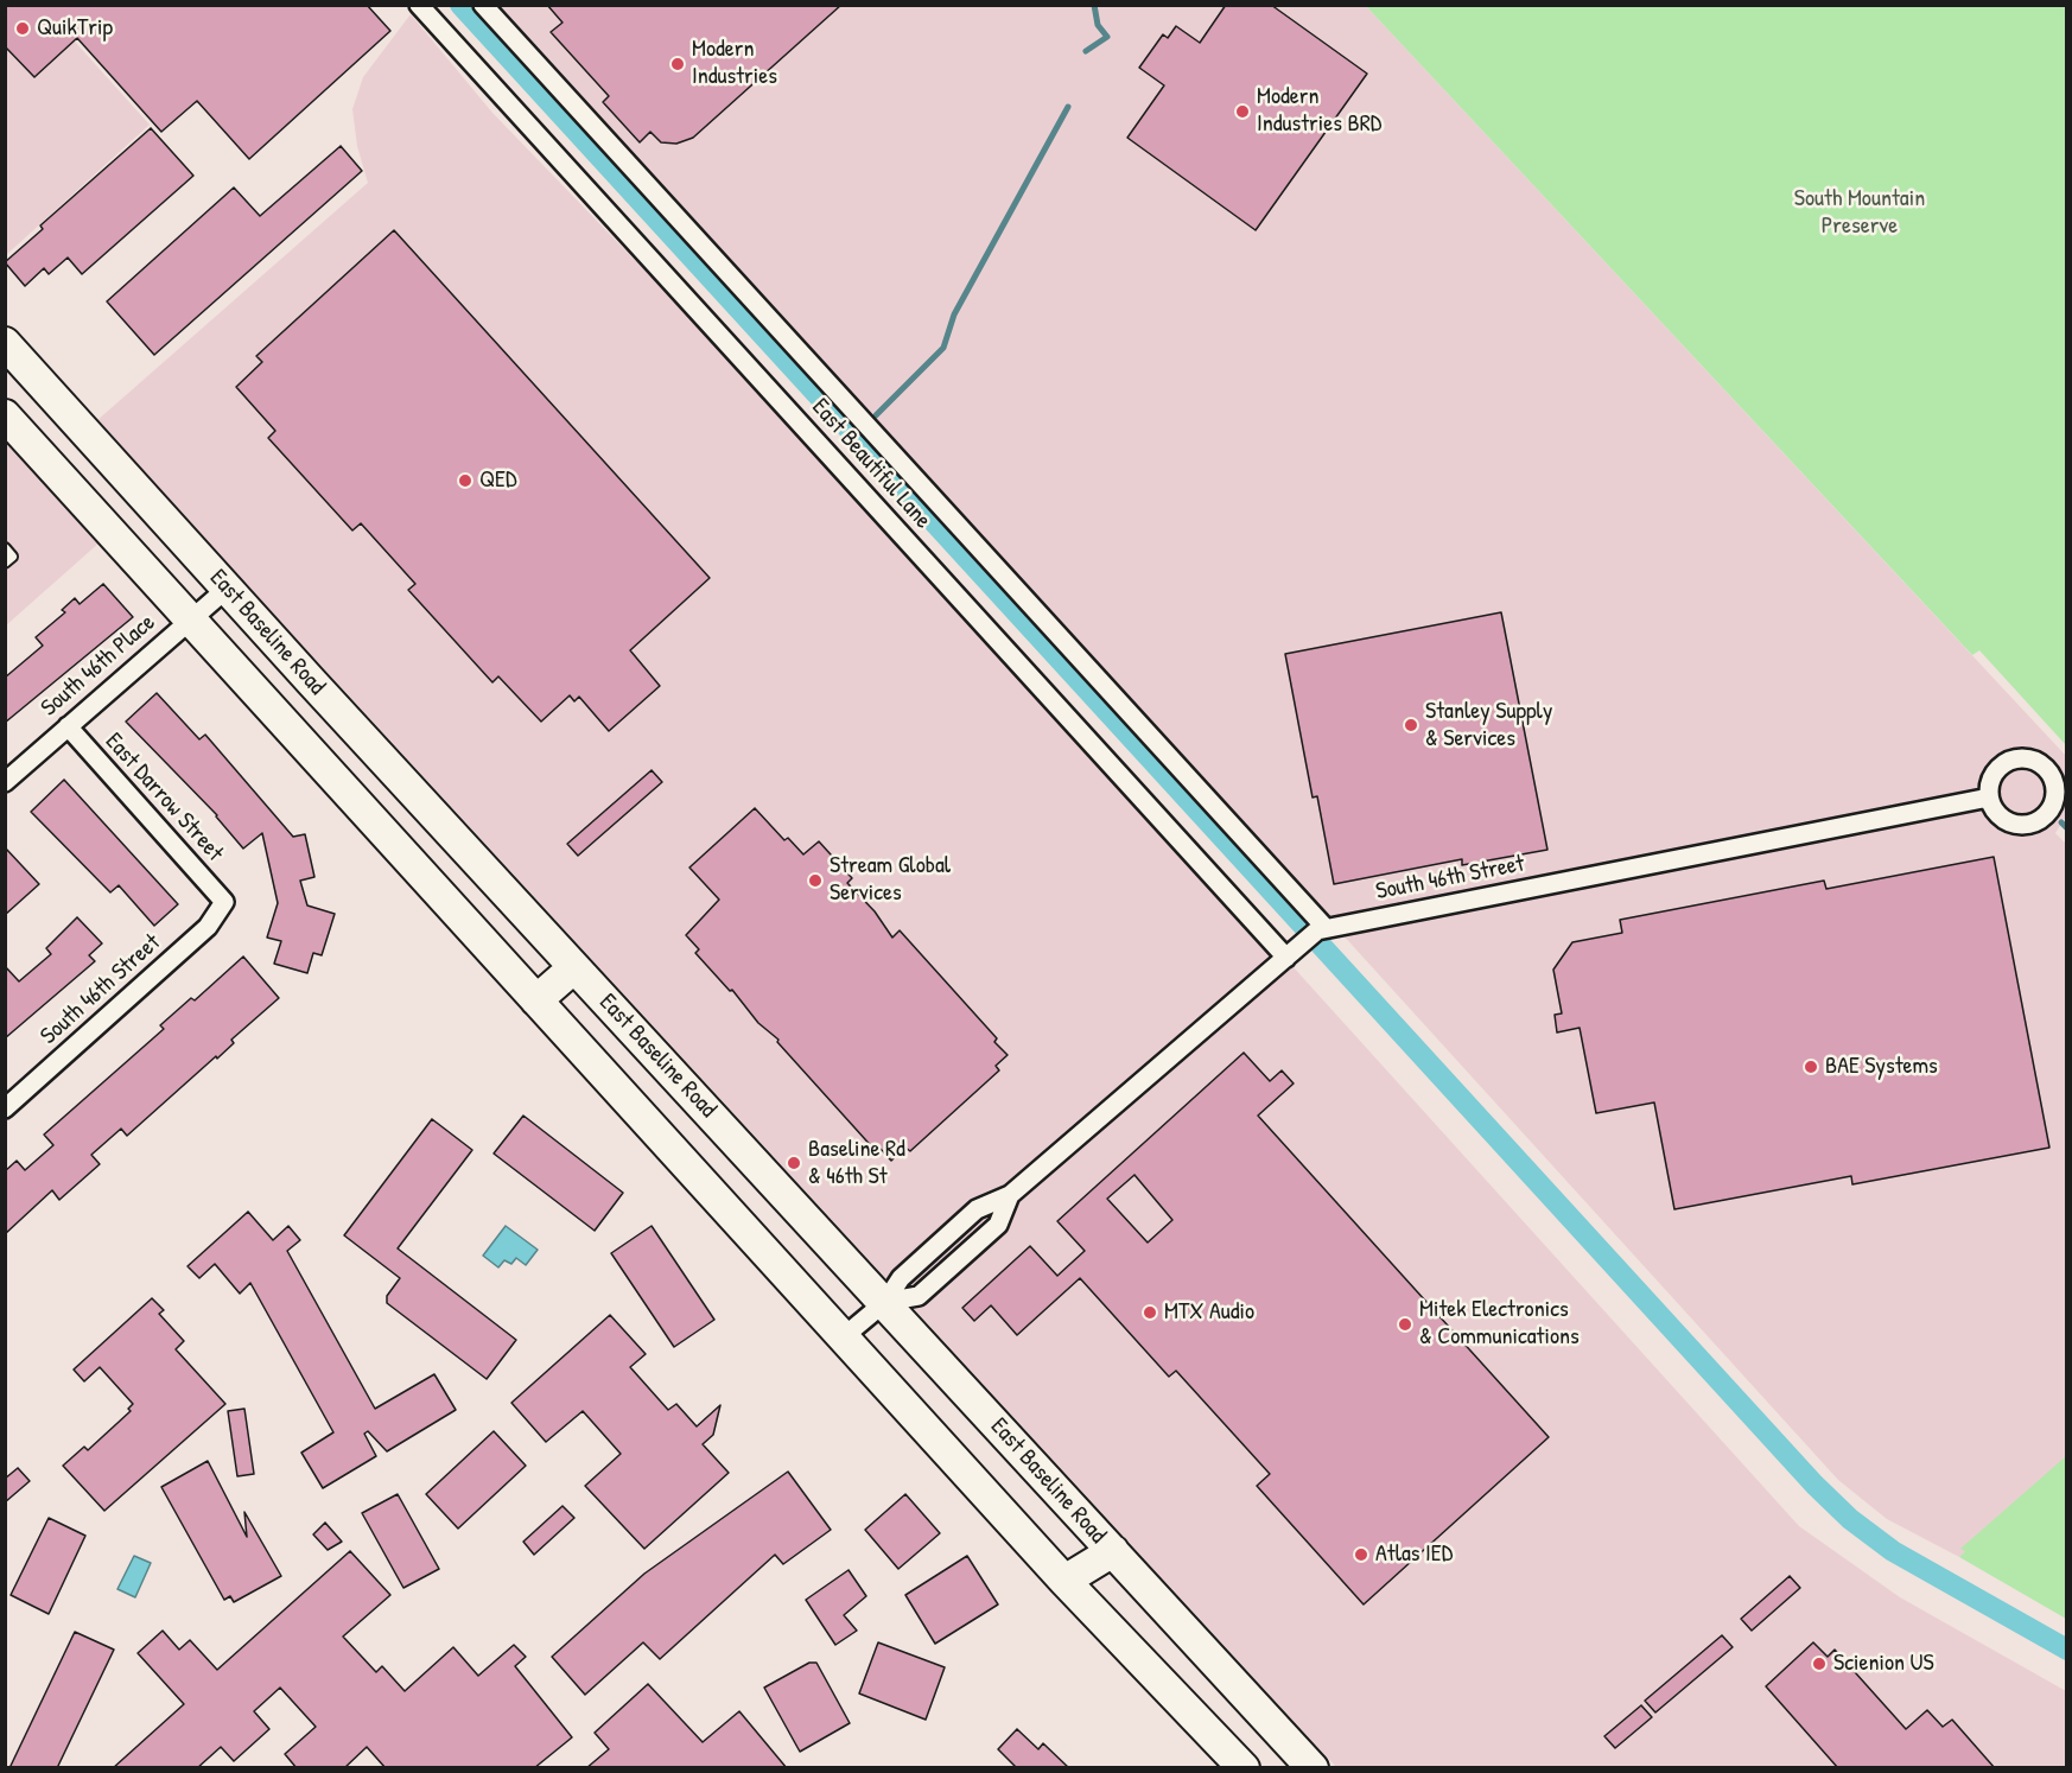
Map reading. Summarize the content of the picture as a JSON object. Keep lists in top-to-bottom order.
{
  "streets": {
    "main road": ["East Baseline Road"],
    "street": [
      "East Beautiful Lane",
      "South 46th Place",
      "East Darrow Street",
      "South 46th Street"
    ]
  },
  "crossings": [
    ["East Beautiful Lane", "South 46th Street"],
    ["East Baseline Road", "South 46th Place"],
    ["East Baseline Road", "South 46th Street"],
    ["South 46th Place", "East Darrow Street"],
    ["East Darrow Street", "South 46th Street"]
  ],
  "parks": ["South Mountain Preserve"],
  "places": [
    "QuikTrip",
    "Modern Industries",
    "Modern Industries BRD",
    "QED",
    "Stanley Supply & Services",
    "Stream Global Services",
    "BAE Systems",
    "Baseline Rd & 46th St",
    "MTX Audio",
    "Mitek Electronics & Communications",
    "Atlas IED",
    "Scienion US"
  ]
}
